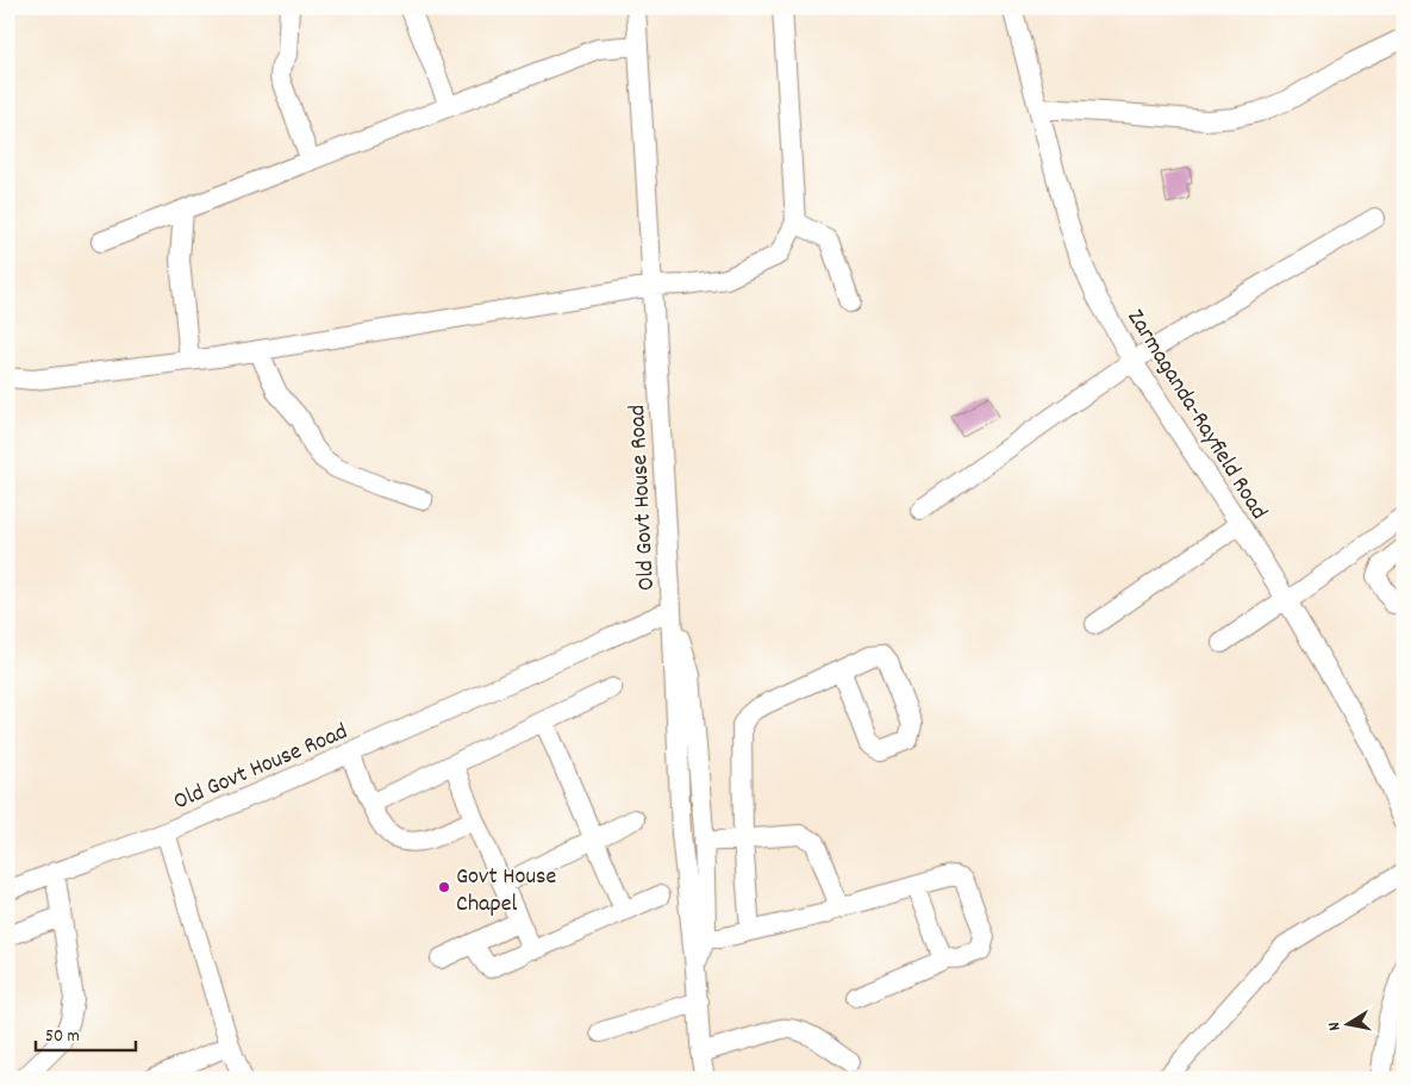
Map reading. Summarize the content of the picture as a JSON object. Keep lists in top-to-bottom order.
{
  "streets": {
    "street": ["Zarmaganda-Rayfield Road", "Old Govt House Road"]
  },
  "places": ["Govt House Chapel"],
  "scale_bar": "50 m",
  "north": "left"
}
